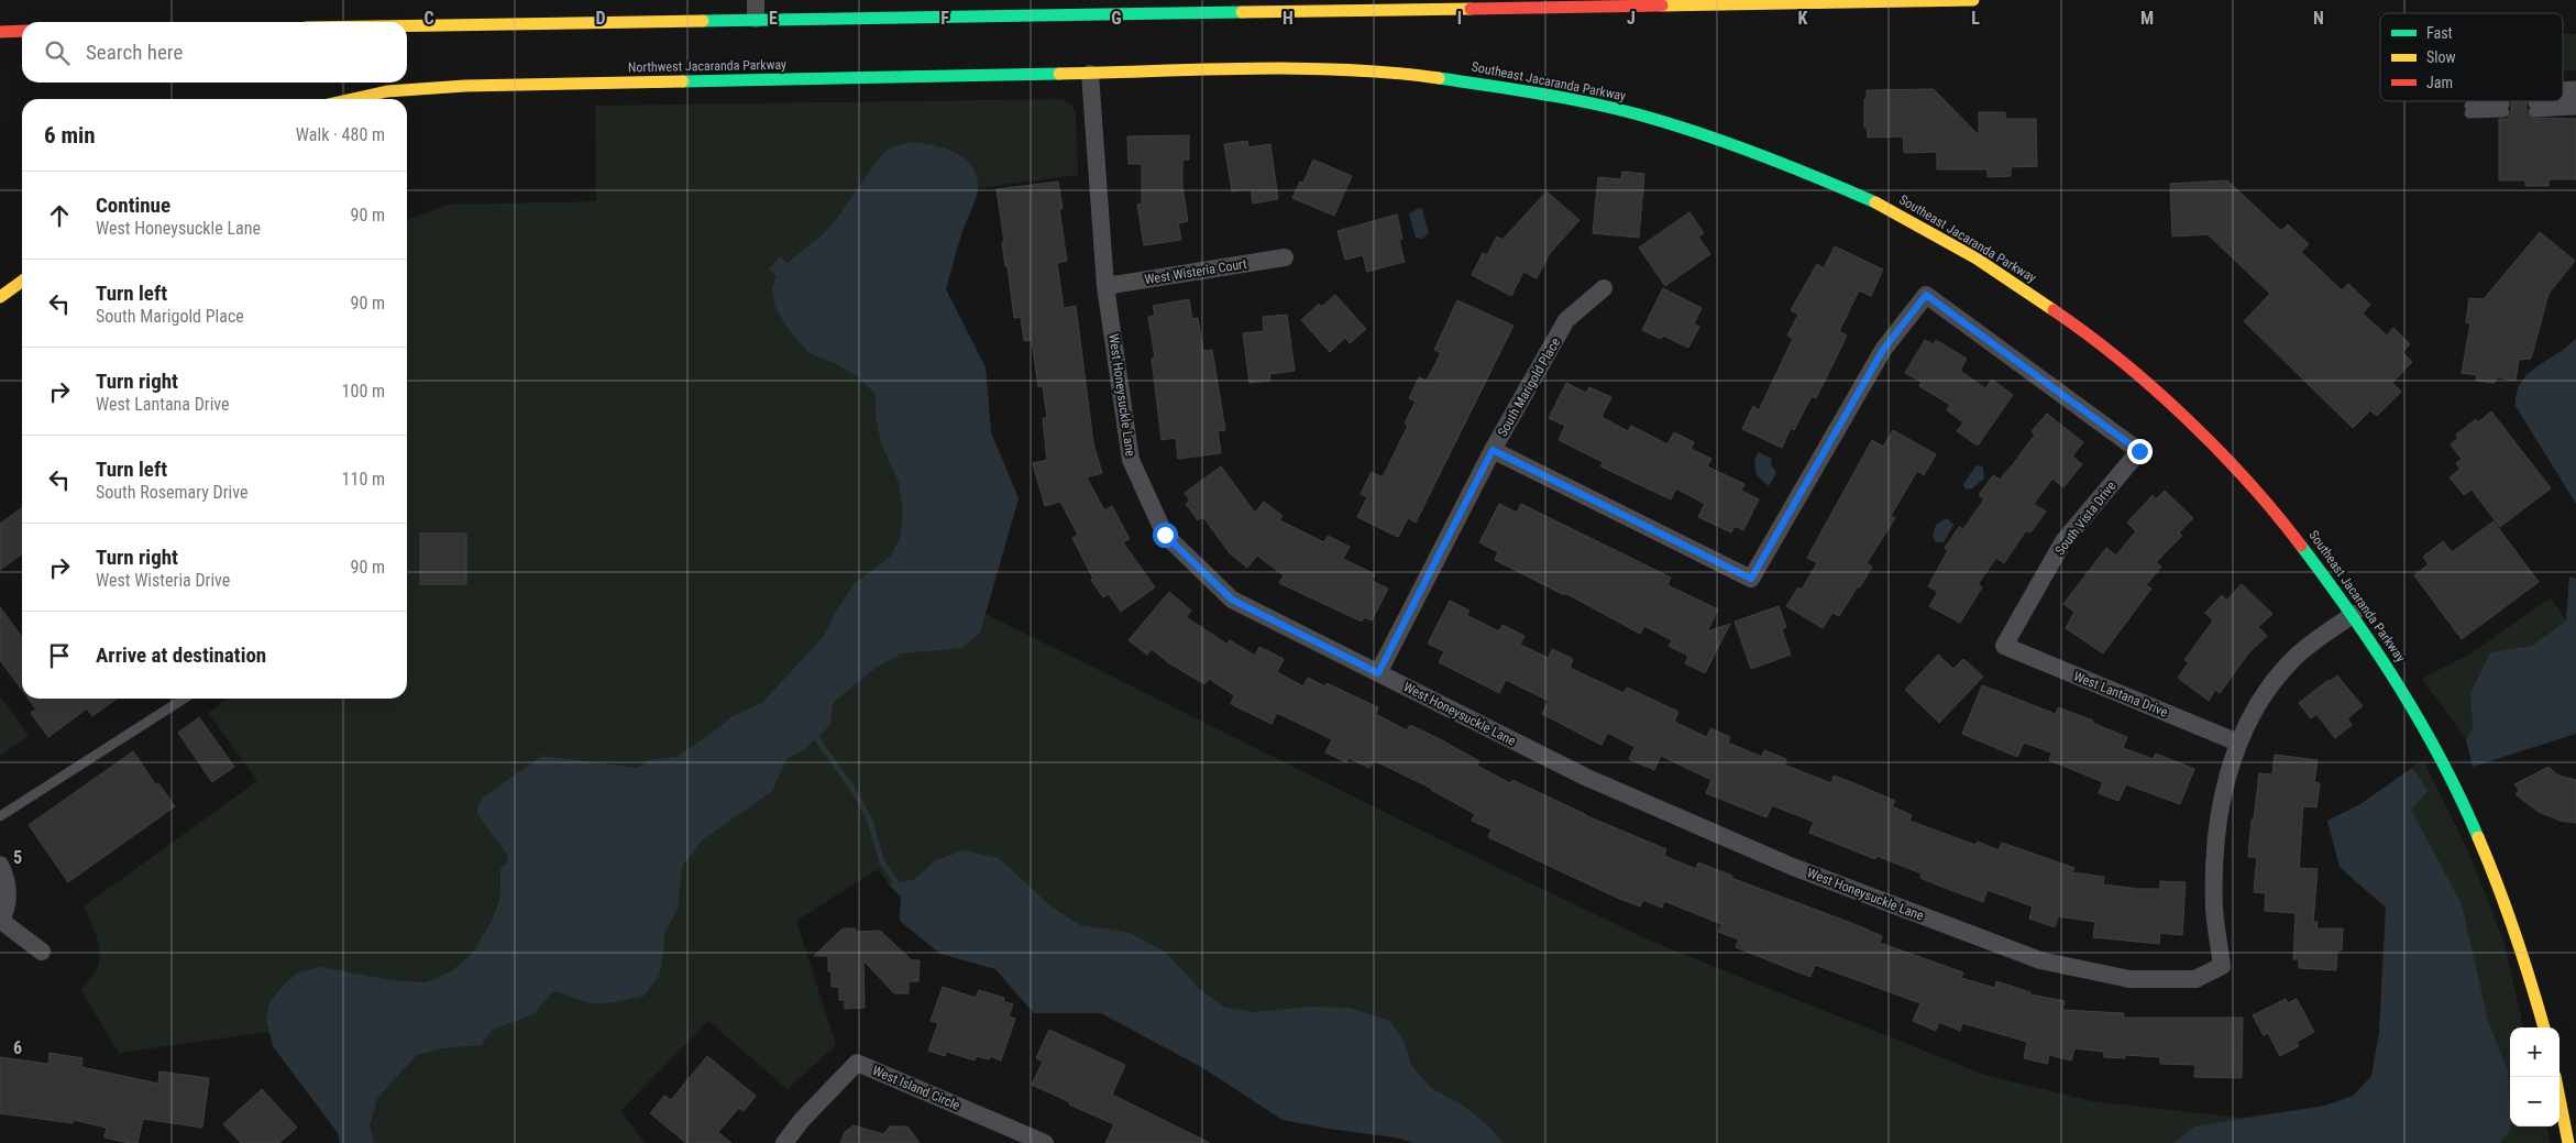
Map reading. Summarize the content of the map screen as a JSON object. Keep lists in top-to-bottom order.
{
  "streets": {
    "street": [
      "Northwest Jacaranda Parkway",
      "Southeast Jacaranda Parkway",
      "West Wisteria Court",
      "South Marigold Place",
      "West Honeysuckle Lane",
      "South Vista Drive",
      "West Lantana Drive",
      "West Island Circle"
    ]
  },
  "crossings": [
    ["Northwest Jacaranda Parkway", "Southeast Jacaranda Parkway"],
    ["Northwest Jacaranda Parkway", "West Honeysuckle Lane"],
    ["Southeast Jacaranda Parkway", "West Honeysuckle Lane"],
    ["West Wisteria Court", "West Honeysuckle Lane"],
    ["South Marigold Place", "West Honeysuckle Lane"],
    ["South Marigold Place", "South Vista Drive"],
    ["West Honeysuckle Lane", "West Lantana Drive"],
    ["South Vista Drive", "West Lantana Drive"]
  ],
  "legend": ["Fast", "Slow", "Jam"],
  "page": {
    "search": "Search here",
    "heading": ["6 min", "Walk · 480 m"],
    "list": [
      ["Continue", "West Honeysuckle Lane", "90 m"],
      ["Turn left", "South Marigold Place", "90 m"],
      ["Turn right", "West Lantana Drive", "100 m"],
      ["Turn left", "South Rosemary Drive", "110 m"],
      ["Turn right", "West Wisteria Drive", "90 m"],
      "Arrive at destination"
    ],
    "map_buttons": ["+", "−"]
  },
  "grid": {
    "columns": [
      "C",
      "D",
      "E",
      "F",
      "G",
      "H",
      "I",
      "J",
      "K",
      "L",
      "M",
      "N"
    ],
    "rows": ["5", "6"]
  }
}
